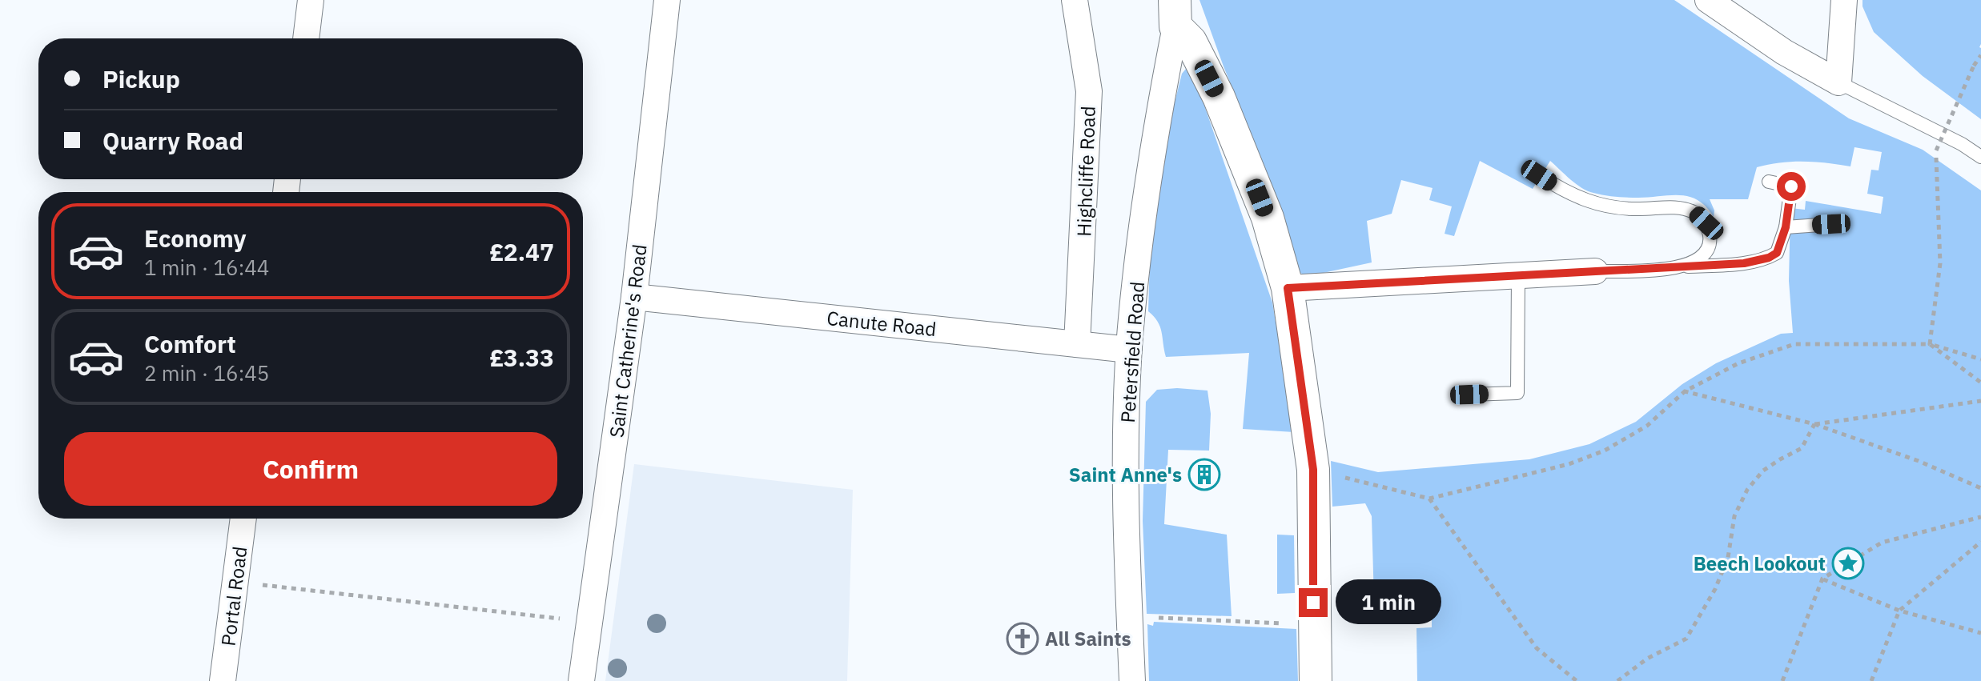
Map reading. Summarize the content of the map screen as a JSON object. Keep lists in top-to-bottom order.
{
  "streets": {
    "street": [
      "Highcliffe Road",
      "Canute Road",
      "Saint Catherine's Road",
      "Petersfield Road",
      "Portal Road"
    ]
  },
  "crossings": [
    ["Highcliffe Road", "Canute Road"],
    ["Canute Road", "Saint Catherine's Road"],
    ["Canute Road", "Petersfield Road"]
  ],
  "places": {
    "building": ["Saint Anne's"],
    "place": ["Beech Lookout"],
    "church": ["All Saints"]
  },
  "page": {
    "banner": ["Pickup", "Quarry Road"],
    "list": [
      {
        "name": "Economy",
        "note": "1 min · 16:44",
        "value": "£2.47"
      },
      {
        "name": "Comfort",
        "note": "2 min · 16:45",
        "value": "£3.33"
      }
    ],
    "buttons": "Confirm",
    "bubble": "1 min"
  }
}
